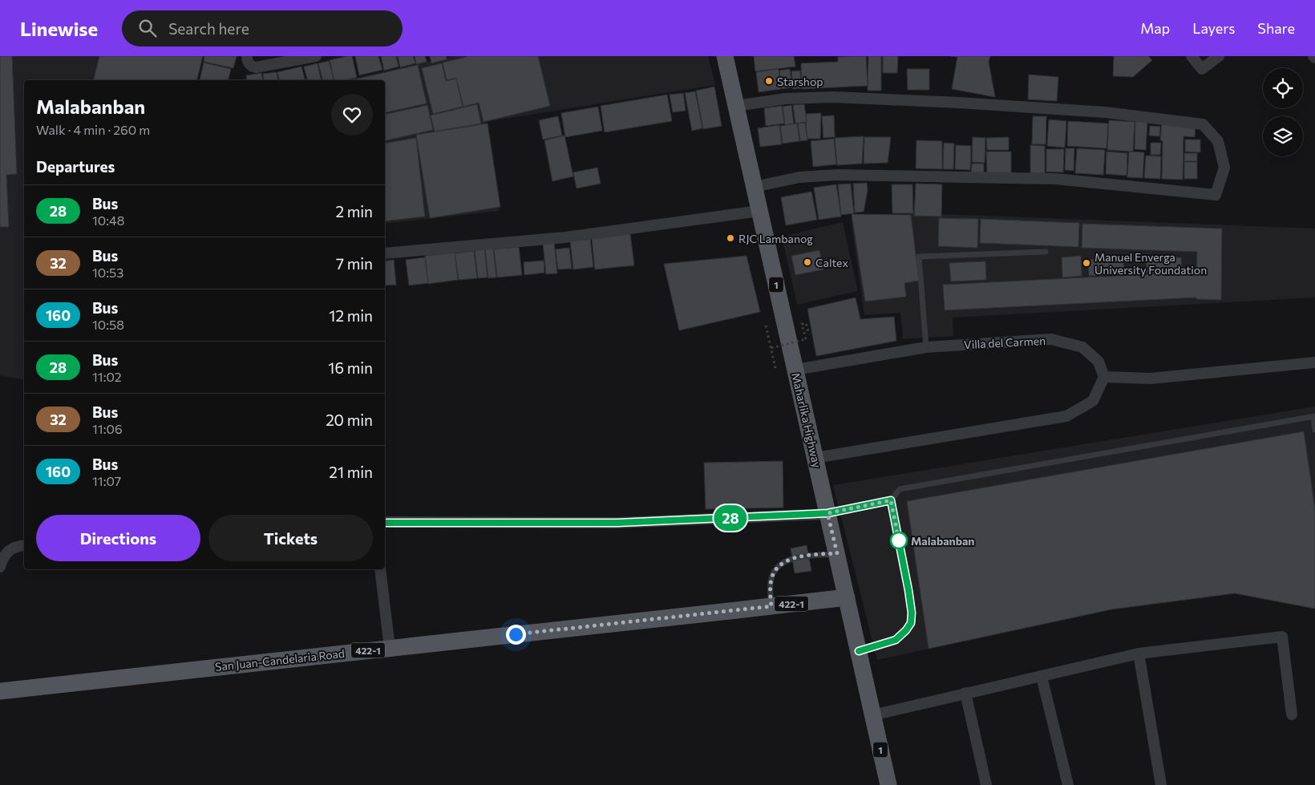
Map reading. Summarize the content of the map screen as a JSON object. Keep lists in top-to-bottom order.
{
  "streets": {
    "main road": [
      "1",
      "Maharlika Highway",
      "422-1",
      "San Juan-Candelaria Road"
    ],
    "street": ["Villa del Carmen"]
  },
  "crossings": [
    ["Villa del Carmen", "Maharlika Highway"],
    ["Maharlika Highway", "San Juan-Candelaria Road"]
  ],
  "places": [
    "Starshop",
    "RJC Lambanog",
    "Caltex",
    "Manuel Enverga University Foundation",
    "Malabanban"
  ],
  "lines": ["bus line 28"],
  "page": {
    "header": "Linewise",
    "search": "Search here",
    "nav": ["Map", "Layers", "Share"],
    "on_map": "28",
    "heading": [
      ["Malabanban", "Walk · 4 min · 260 m"],
      "Departures"
    ],
    "list": [
      {
        "mark": "28",
        "name": "Bus",
        "note": "10:48",
        "value": "2 min"
      },
      {
        "mark": "32",
        "name": "Bus",
        "note": "10:53",
        "value": "7 min"
      },
      {
        "mark": "160",
        "name": "Bus",
        "note": "10:58",
        "value": "12 min"
      },
      {
        "mark": "28",
        "name": "Bus",
        "note": "11:02",
        "value": "16 min"
      },
      {
        "mark": "32",
        "name": "Bus",
        "note": "11:06",
        "value": "20 min"
      },
      {
        "mark": "160",
        "name": "Bus",
        "note": "11:07",
        "value": "21 min"
      }
    ],
    "buttons": ["Directions", "Tickets"]
  }
}
